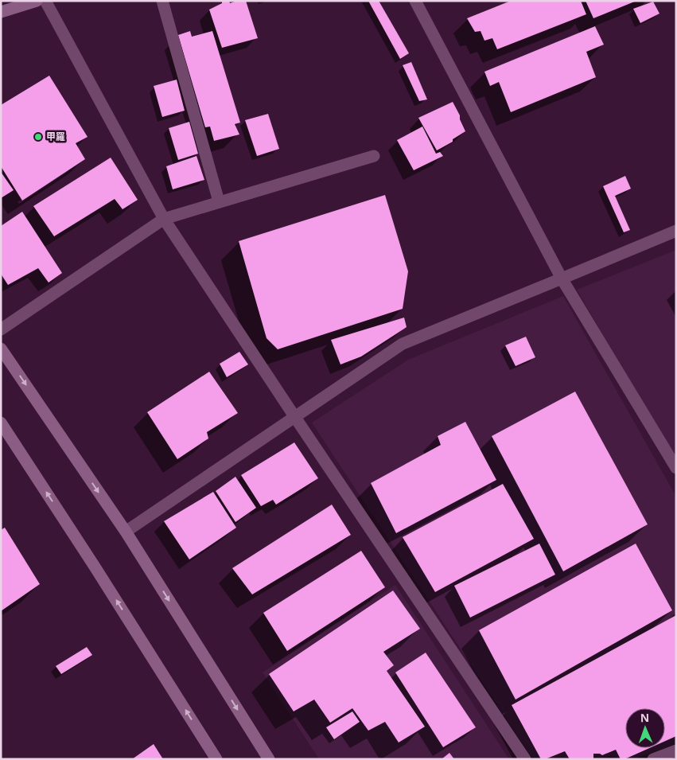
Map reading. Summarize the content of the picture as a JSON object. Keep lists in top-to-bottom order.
{
  "places": ["甲羅"],
  "north": "top"
}
